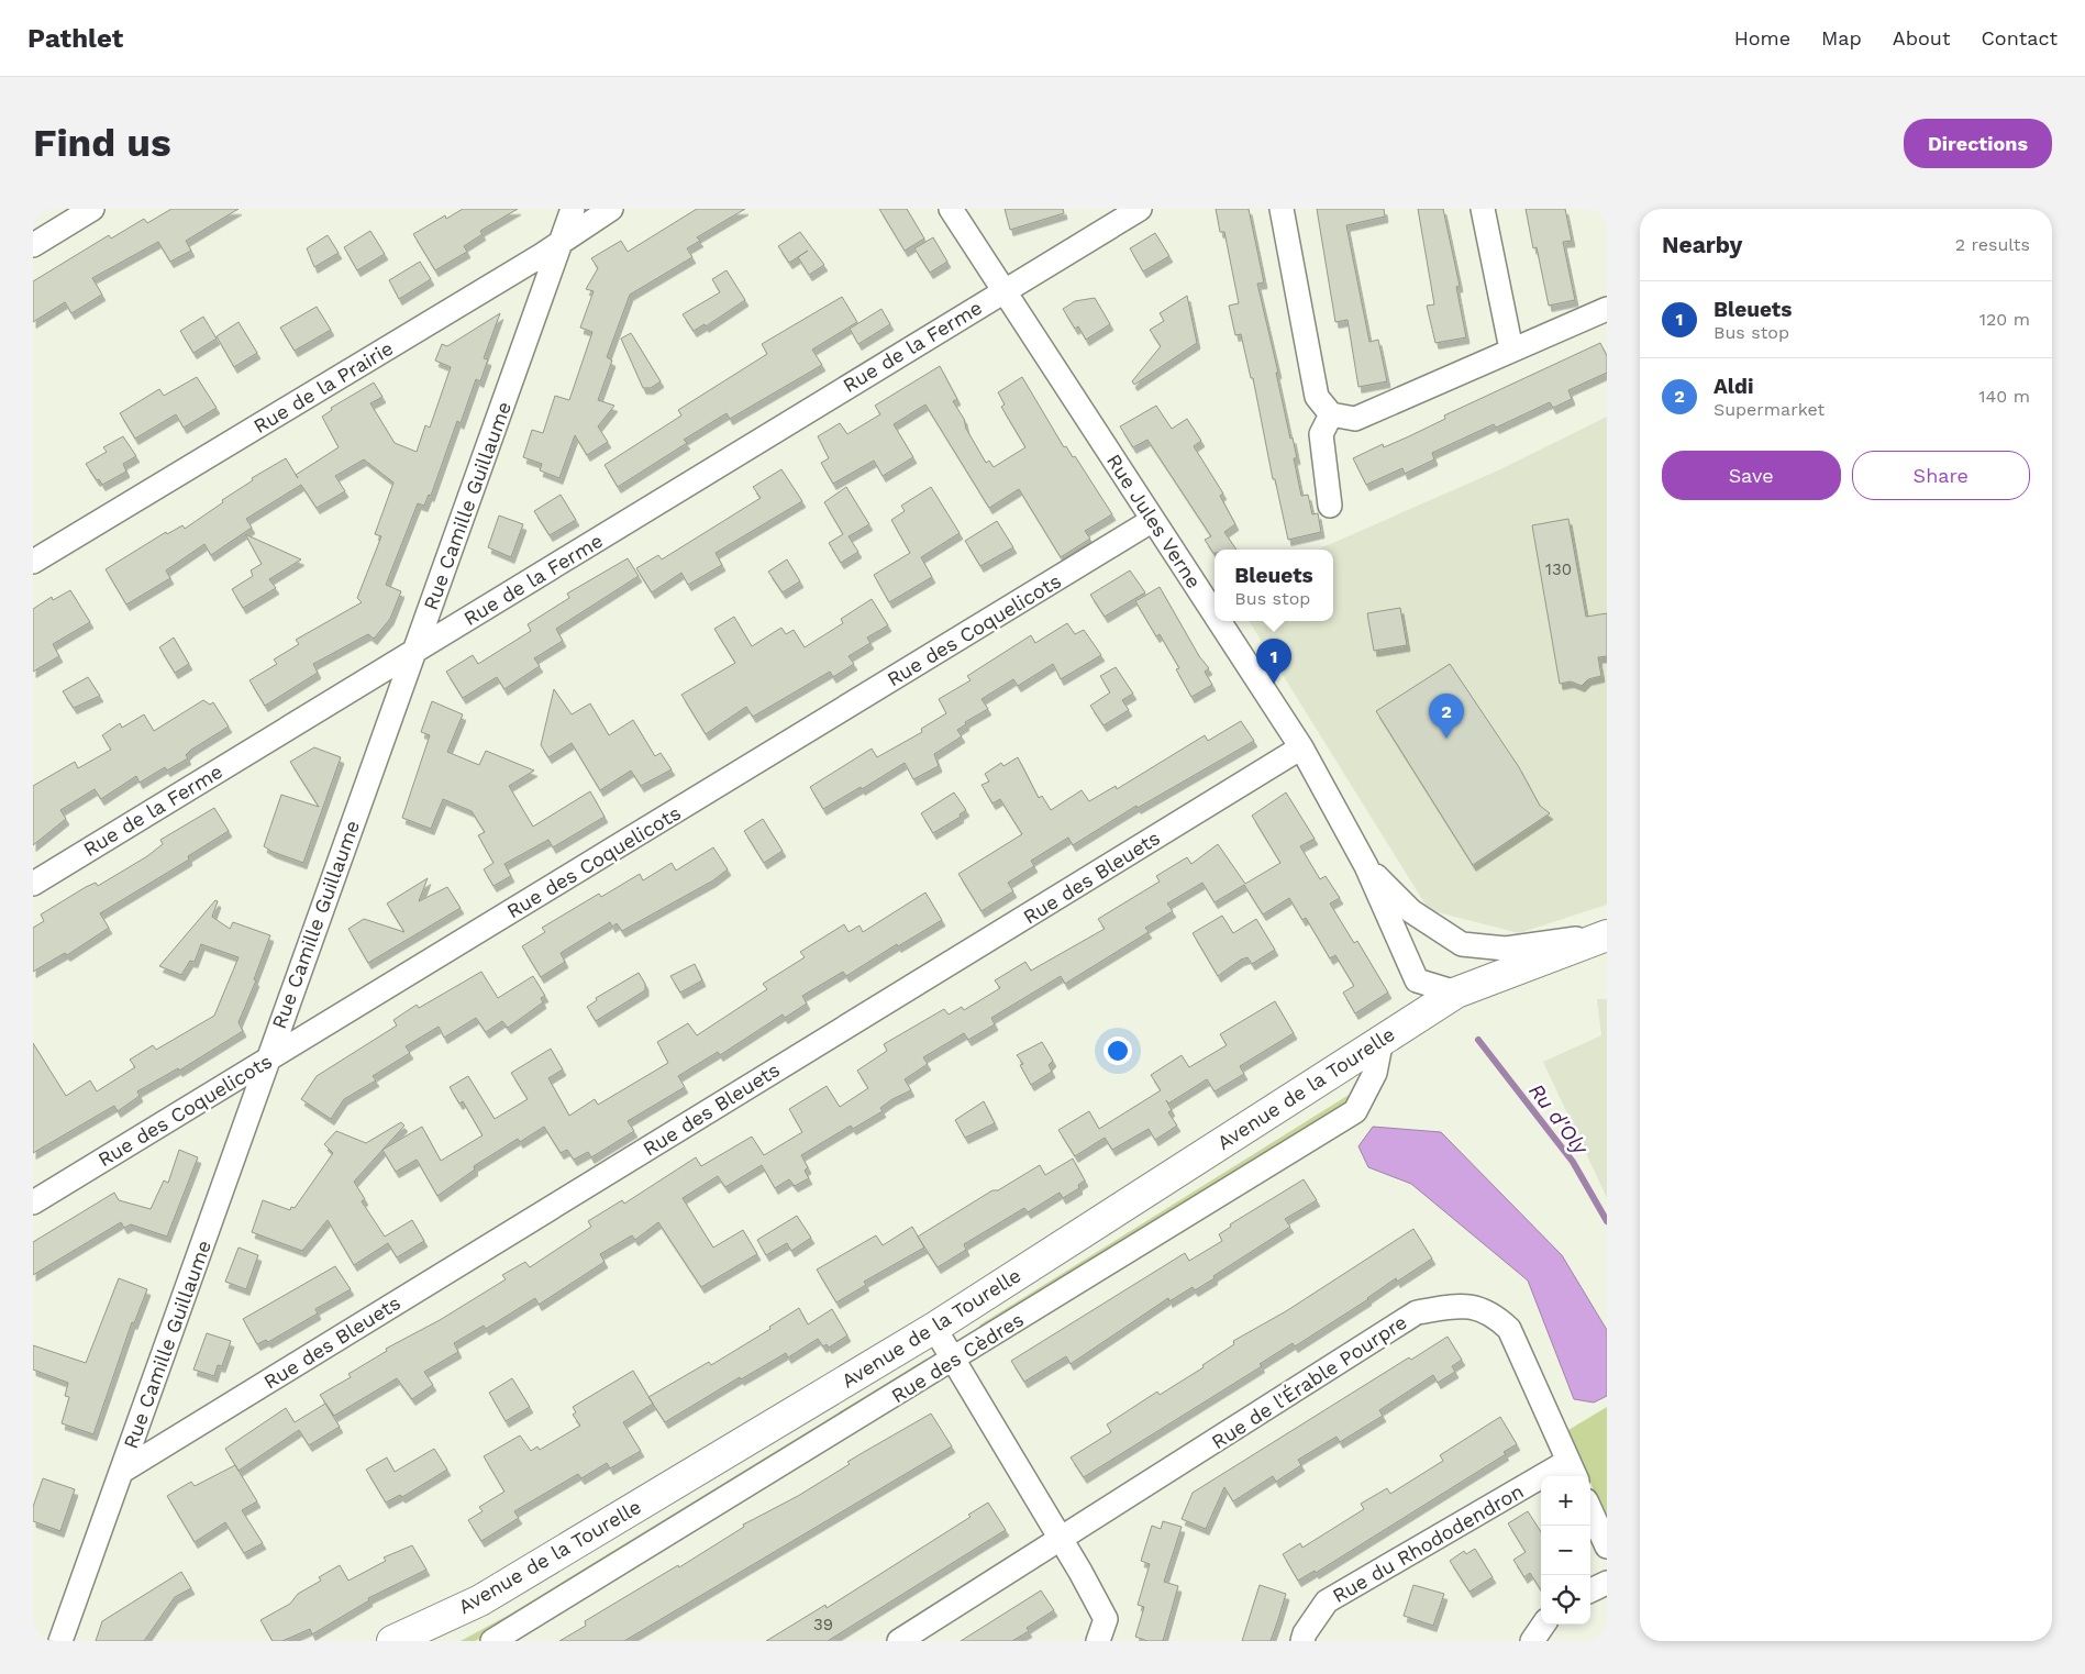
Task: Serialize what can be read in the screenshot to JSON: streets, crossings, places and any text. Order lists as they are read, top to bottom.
{
  "streets": {
    "main road": ["Avenue de la Tourelle"],
    "street": [
      "Rue de la Ferme",
      "Rue de la Prairie",
      "Rue Camille Guillaume",
      "Rue Jules Verne",
      "Rue des Coquelicots",
      "Rue des Bleuets",
      "Rue des Cèdres",
      "Rue de l'Érable Pourpre",
      "Rue du Rhododendron"
    ]
  },
  "crossings": [
    ["Rue de la Ferme", "Rue Camille Guillaume"],
    ["Rue de la Ferme", "Rue Jules Verne"],
    ["Rue de la Prairie", "Rue Camille Guillaume"],
    ["Rue Camille Guillaume", "Rue des Coquelicots"],
    ["Rue Camille Guillaume", "Rue des Bleuets"],
    ["Rue Jules Verne", "Rue des Coquelicots"],
    ["Rue Jules Verne", "Rue des Bleuets"],
    ["Rue Jules Verne", "Avenue de la Tourelle"],
    ["Avenue de la Tourelle", "Rue des Cèdres"],
    ["Rue de l'Érable Pourpre", "Rue du Rhododendron"]
  ],
  "water": ["Ru d'Oly"],
  "house_numbers": ["130", "39"],
  "page": {
    "header": "Pathlet",
    "nav": [
      "Home",
      "Map",
      "About",
      "Contact"
    ],
    "buttons": [
      "Directions",
      ["Save", "Share"]
    ],
    "title": "Find us",
    "heading": ["Nearby", "2 results"],
    "list": [
      {
        "mark": "1",
        "name": "Bleuets",
        "note": "Bus stop",
        "value": "120 m"
      },
      {
        "mark": "2",
        "name": "Aldi",
        "note": "Supermarket",
        "value": "140 m"
      }
    ],
    "popup": ["Bleuets", "Bus stop"],
    "pins": ["1", "2"],
    "map_buttons": ["+", "−"]
  }
}
